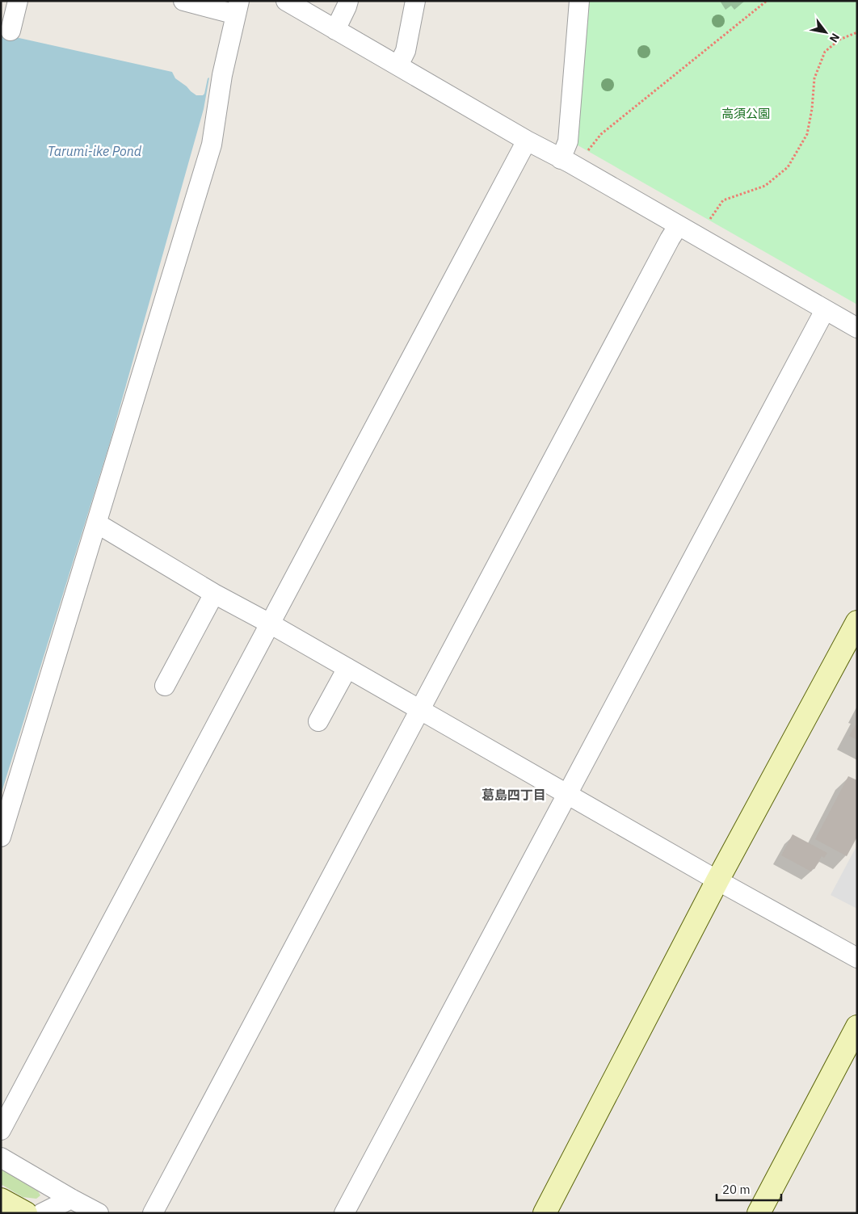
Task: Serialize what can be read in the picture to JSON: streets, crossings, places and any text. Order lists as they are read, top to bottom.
{
  "districts": ["葛島四丁目"],
  "water": ["Tarumi-ike Pond"],
  "parks": ["高須公園"],
  "scale_bar": "20 m",
  "north": "bottom right"
}
